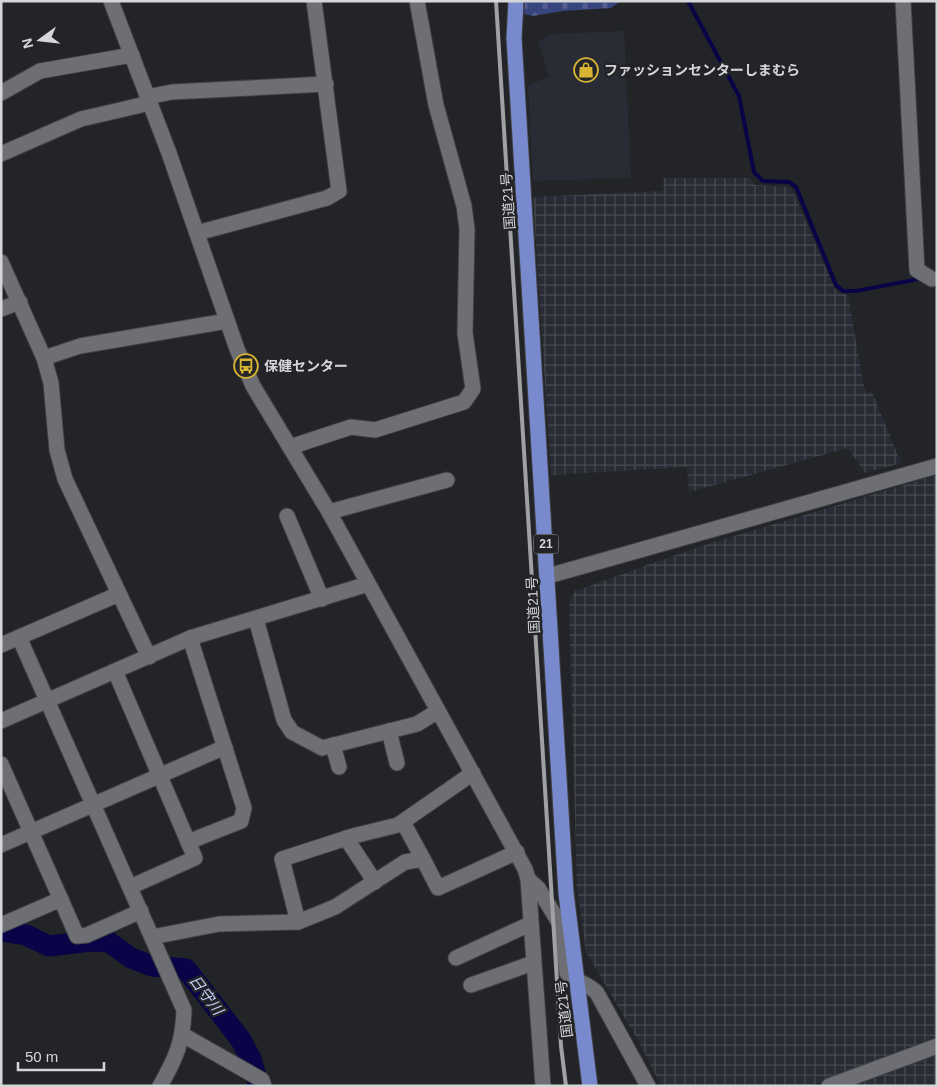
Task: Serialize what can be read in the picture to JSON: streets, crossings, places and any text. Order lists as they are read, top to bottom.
{
  "streets": {
    "highway": ["国道21号", "21"]
  },
  "water": ["日守川"],
  "places": {
    "shop": ["ファッションセンターしまむら"],
    "bus stop": ["保健センター"]
  },
  "scale_bar": "50 m",
  "north": "left"
}
